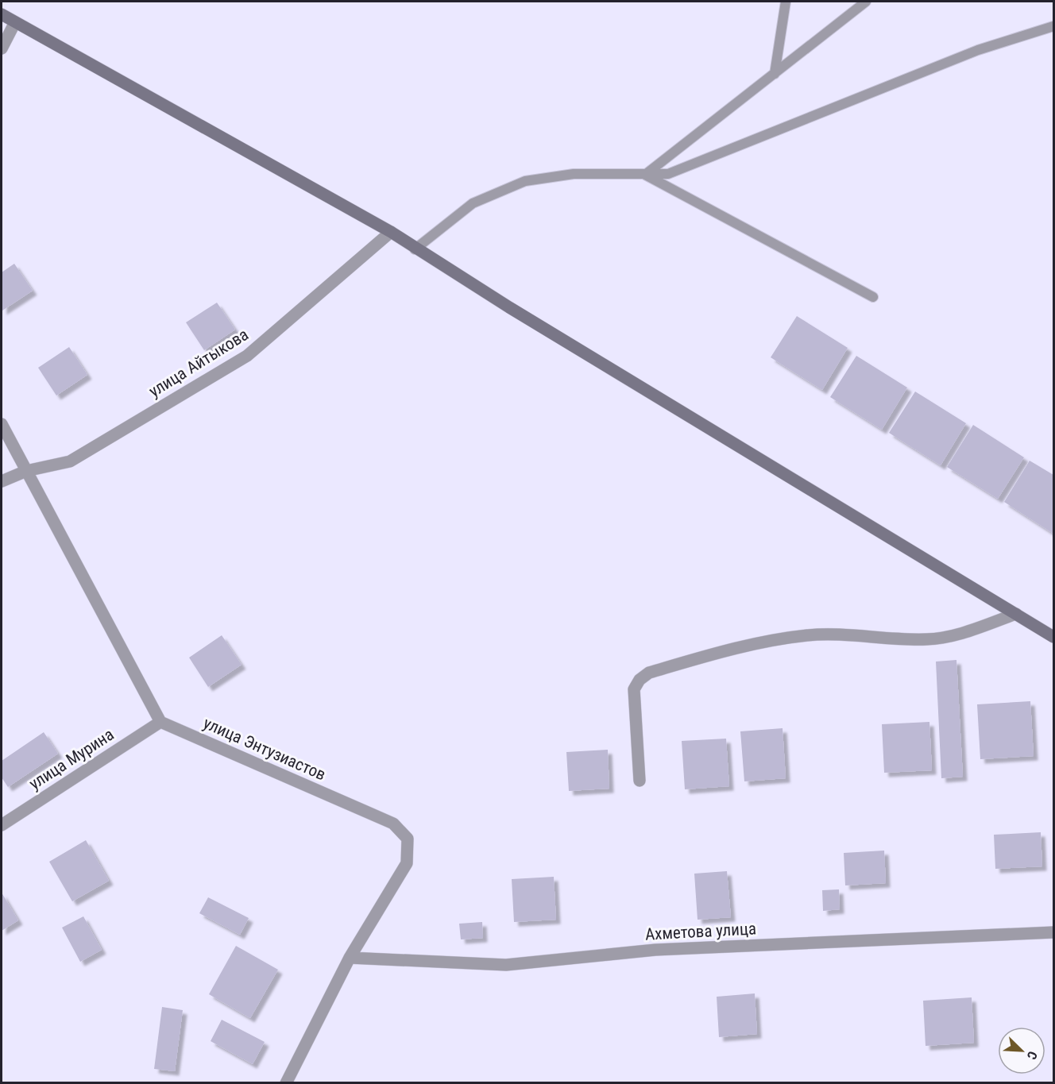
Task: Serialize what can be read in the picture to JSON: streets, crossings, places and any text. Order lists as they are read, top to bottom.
{
  "streets": {
    "street": [
      "улица Айтыкова",
      "улица Энтузиастов",
      "улица Мурина",
      "Ахметова улица"
    ]
  },
  "crossings": [
    ["улица Энтузиастов", "улица Мурина"],
    ["улица Энтузиастов", "Ахметова улица"]
  ],
  "north": "bottom right"
}
